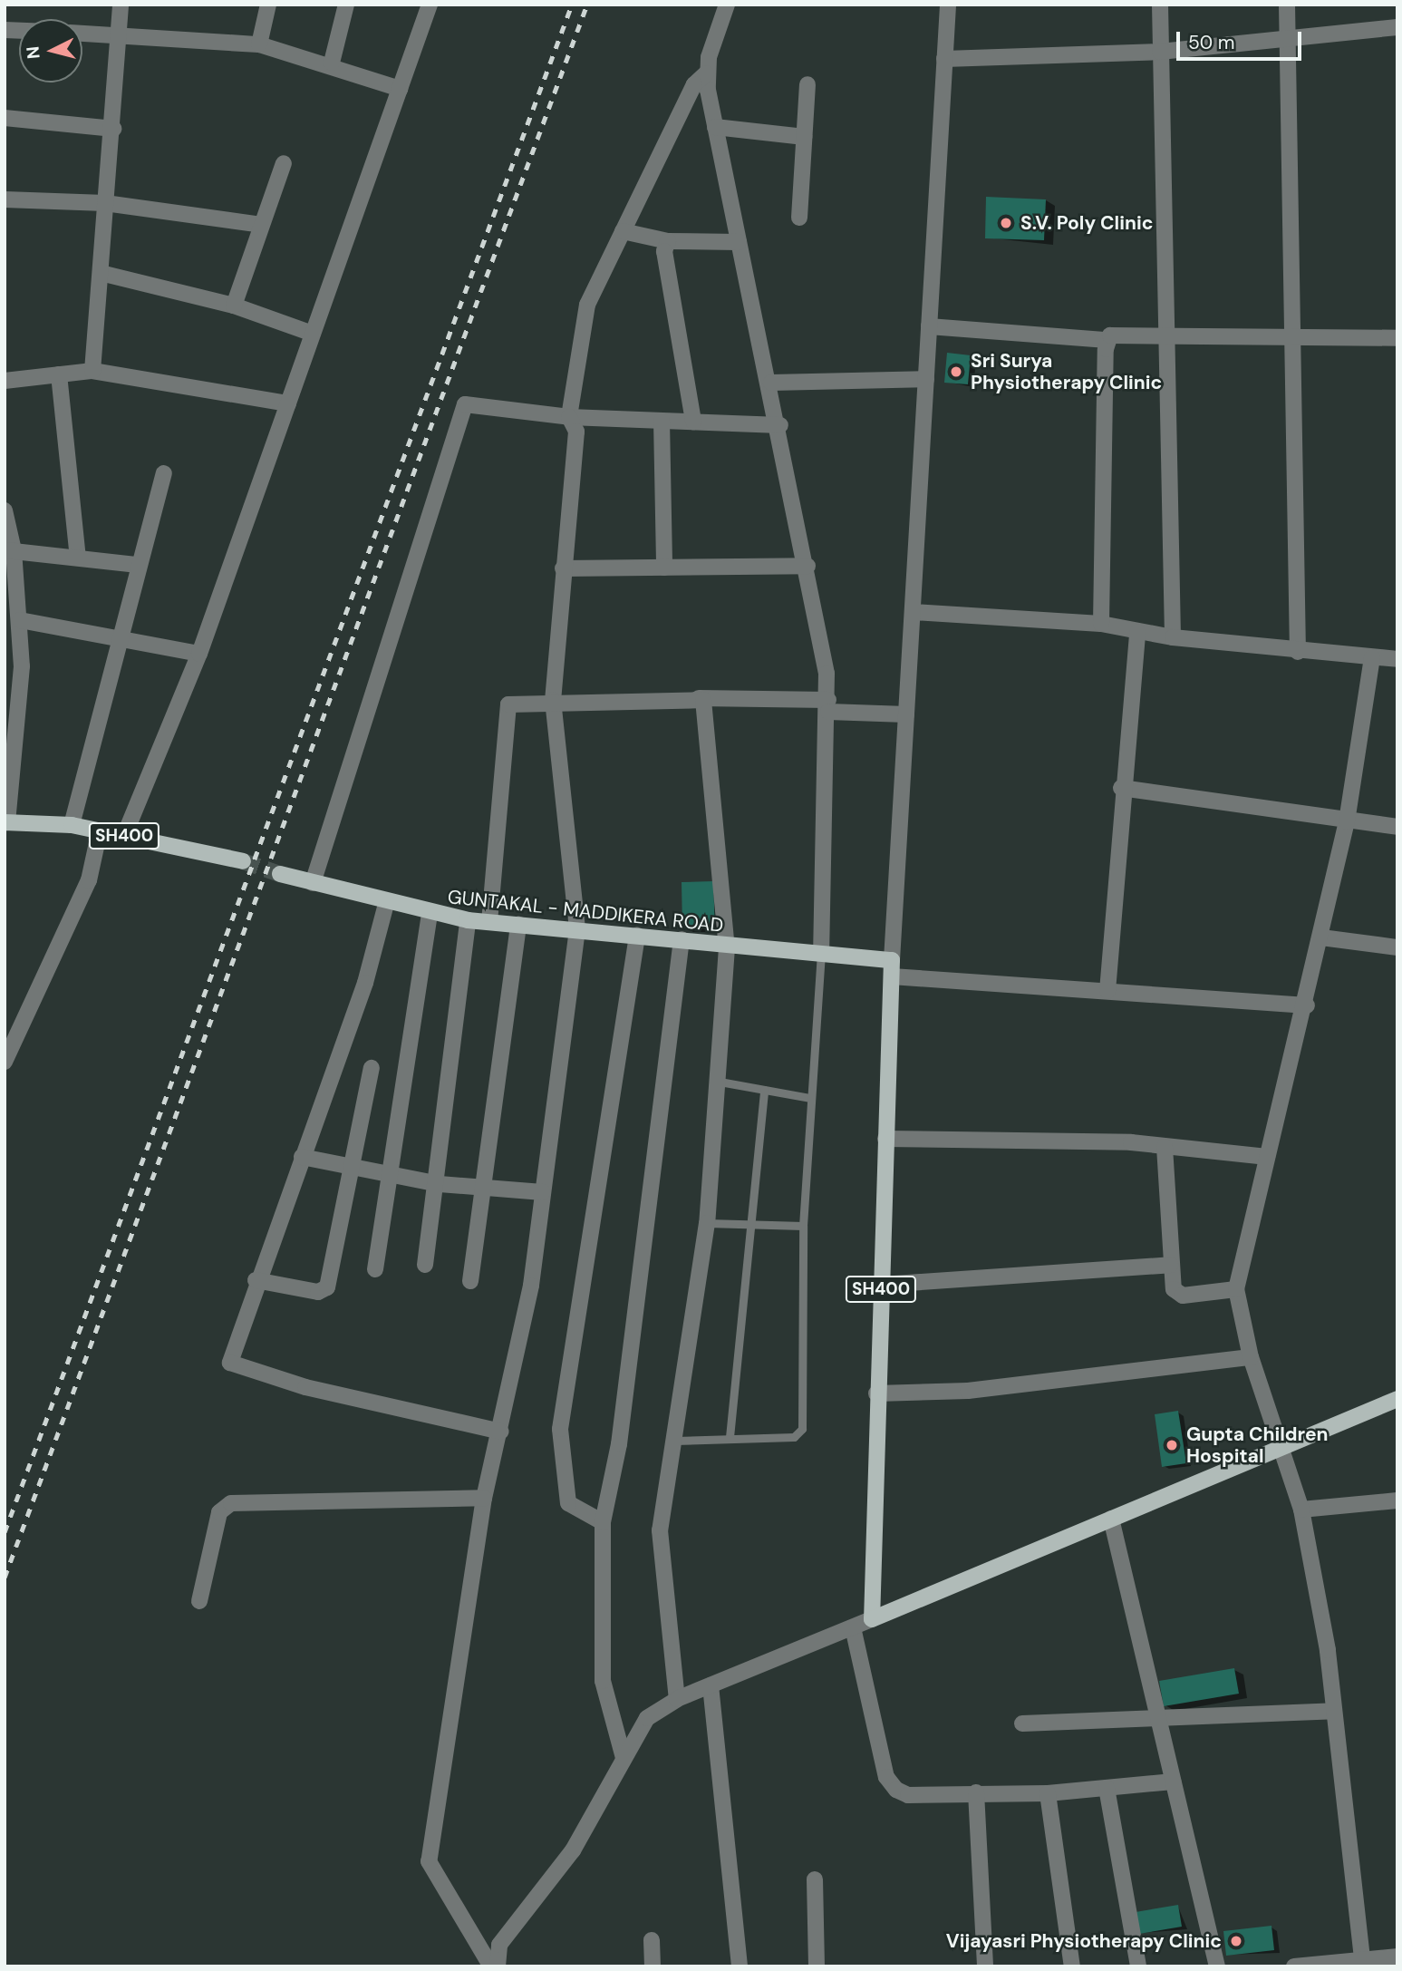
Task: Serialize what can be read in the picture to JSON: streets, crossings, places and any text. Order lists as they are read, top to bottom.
{
  "streets": {
    "main road": ["SH400", "GUNTAKAL - MADDIKERA ROAD"]
  },
  "crossings": [
    ["SH400", "GUNTAKAL - MADDIKERA ROAD"]
  ],
  "places": [
    "S.V. Poly Clinic",
    "Sri Surya Physiotherapy Clinic",
    "Gupta Children Hospital",
    "Vijayasri Physiotherapy Clinic"
  ],
  "scale_bar": "50 m",
  "north": "left"
}
